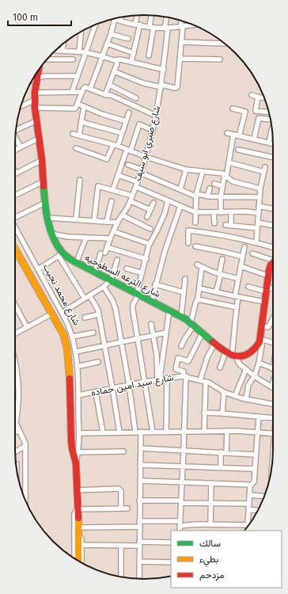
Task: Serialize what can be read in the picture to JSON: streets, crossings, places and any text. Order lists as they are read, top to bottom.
{
  "streets": {
    "street": [
      "شارع صبري ابو سيف",
      "شارع الترعه السطوحيه",
      "شارع محمد نجيب",
      "شارع سيد امين حماده"
    ]
  },
  "crossings": [
    ["شارع محمد نجيب", "شارع سيد امين حماده"]
  ],
  "legend": ["سالك", "بطيء", "مزدحم"],
  "scale_bar": "100 m"
}
